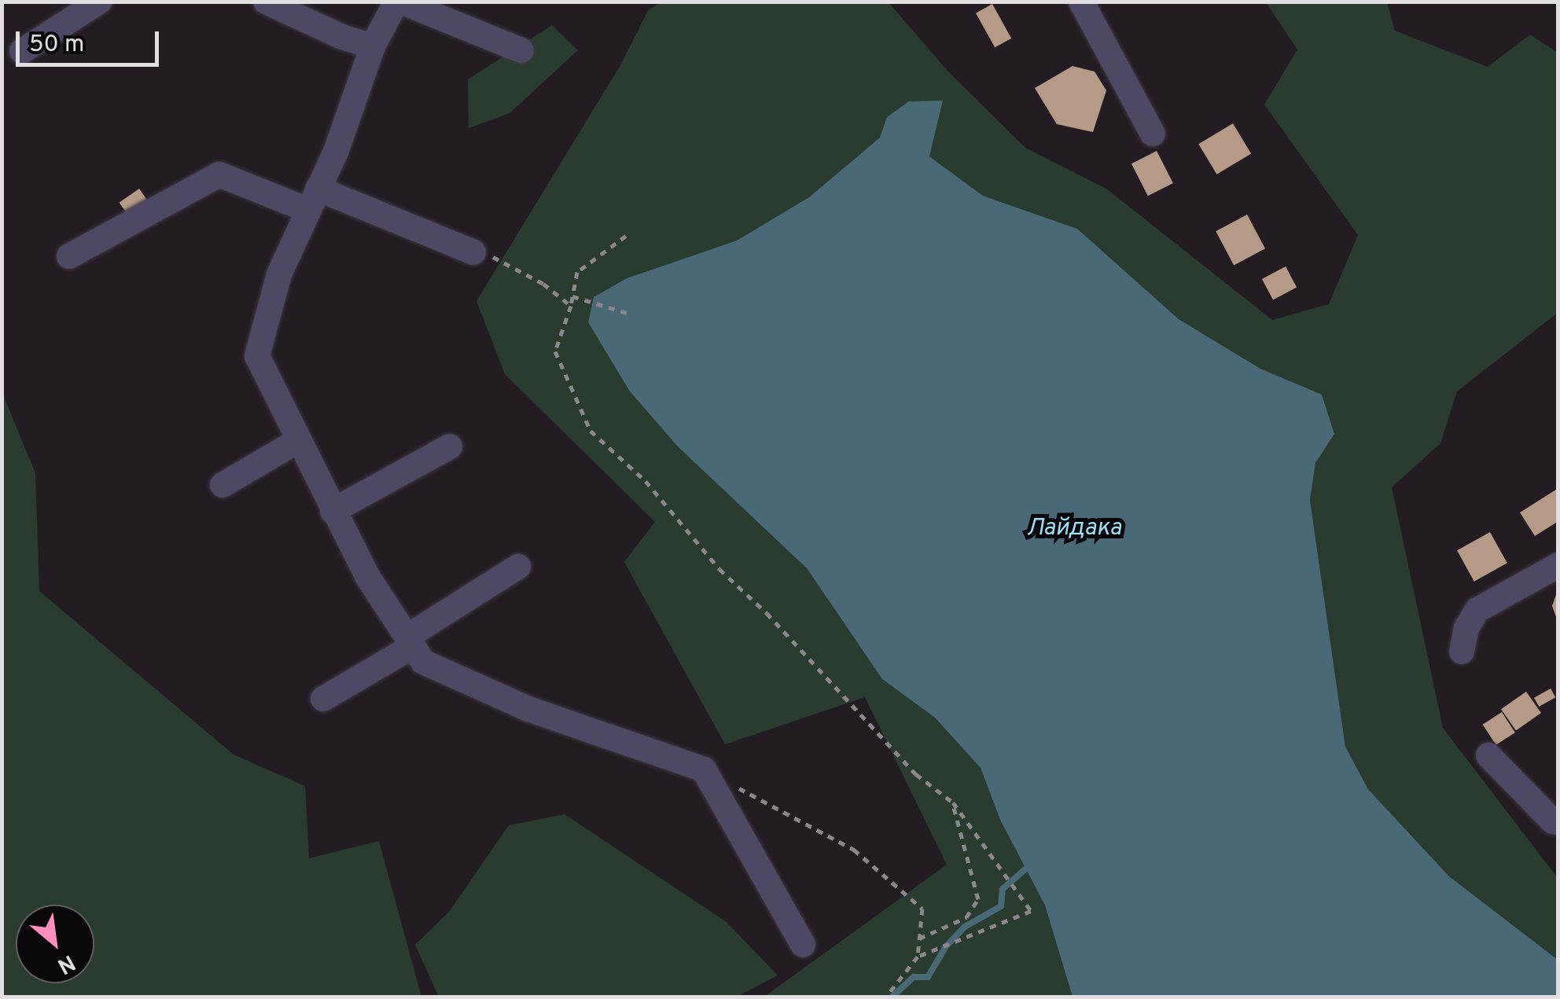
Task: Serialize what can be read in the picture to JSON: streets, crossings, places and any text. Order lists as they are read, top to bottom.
{
  "water": ["Лайдака"],
  "scale_bar": "50 m",
  "north": "bottom right"
}
